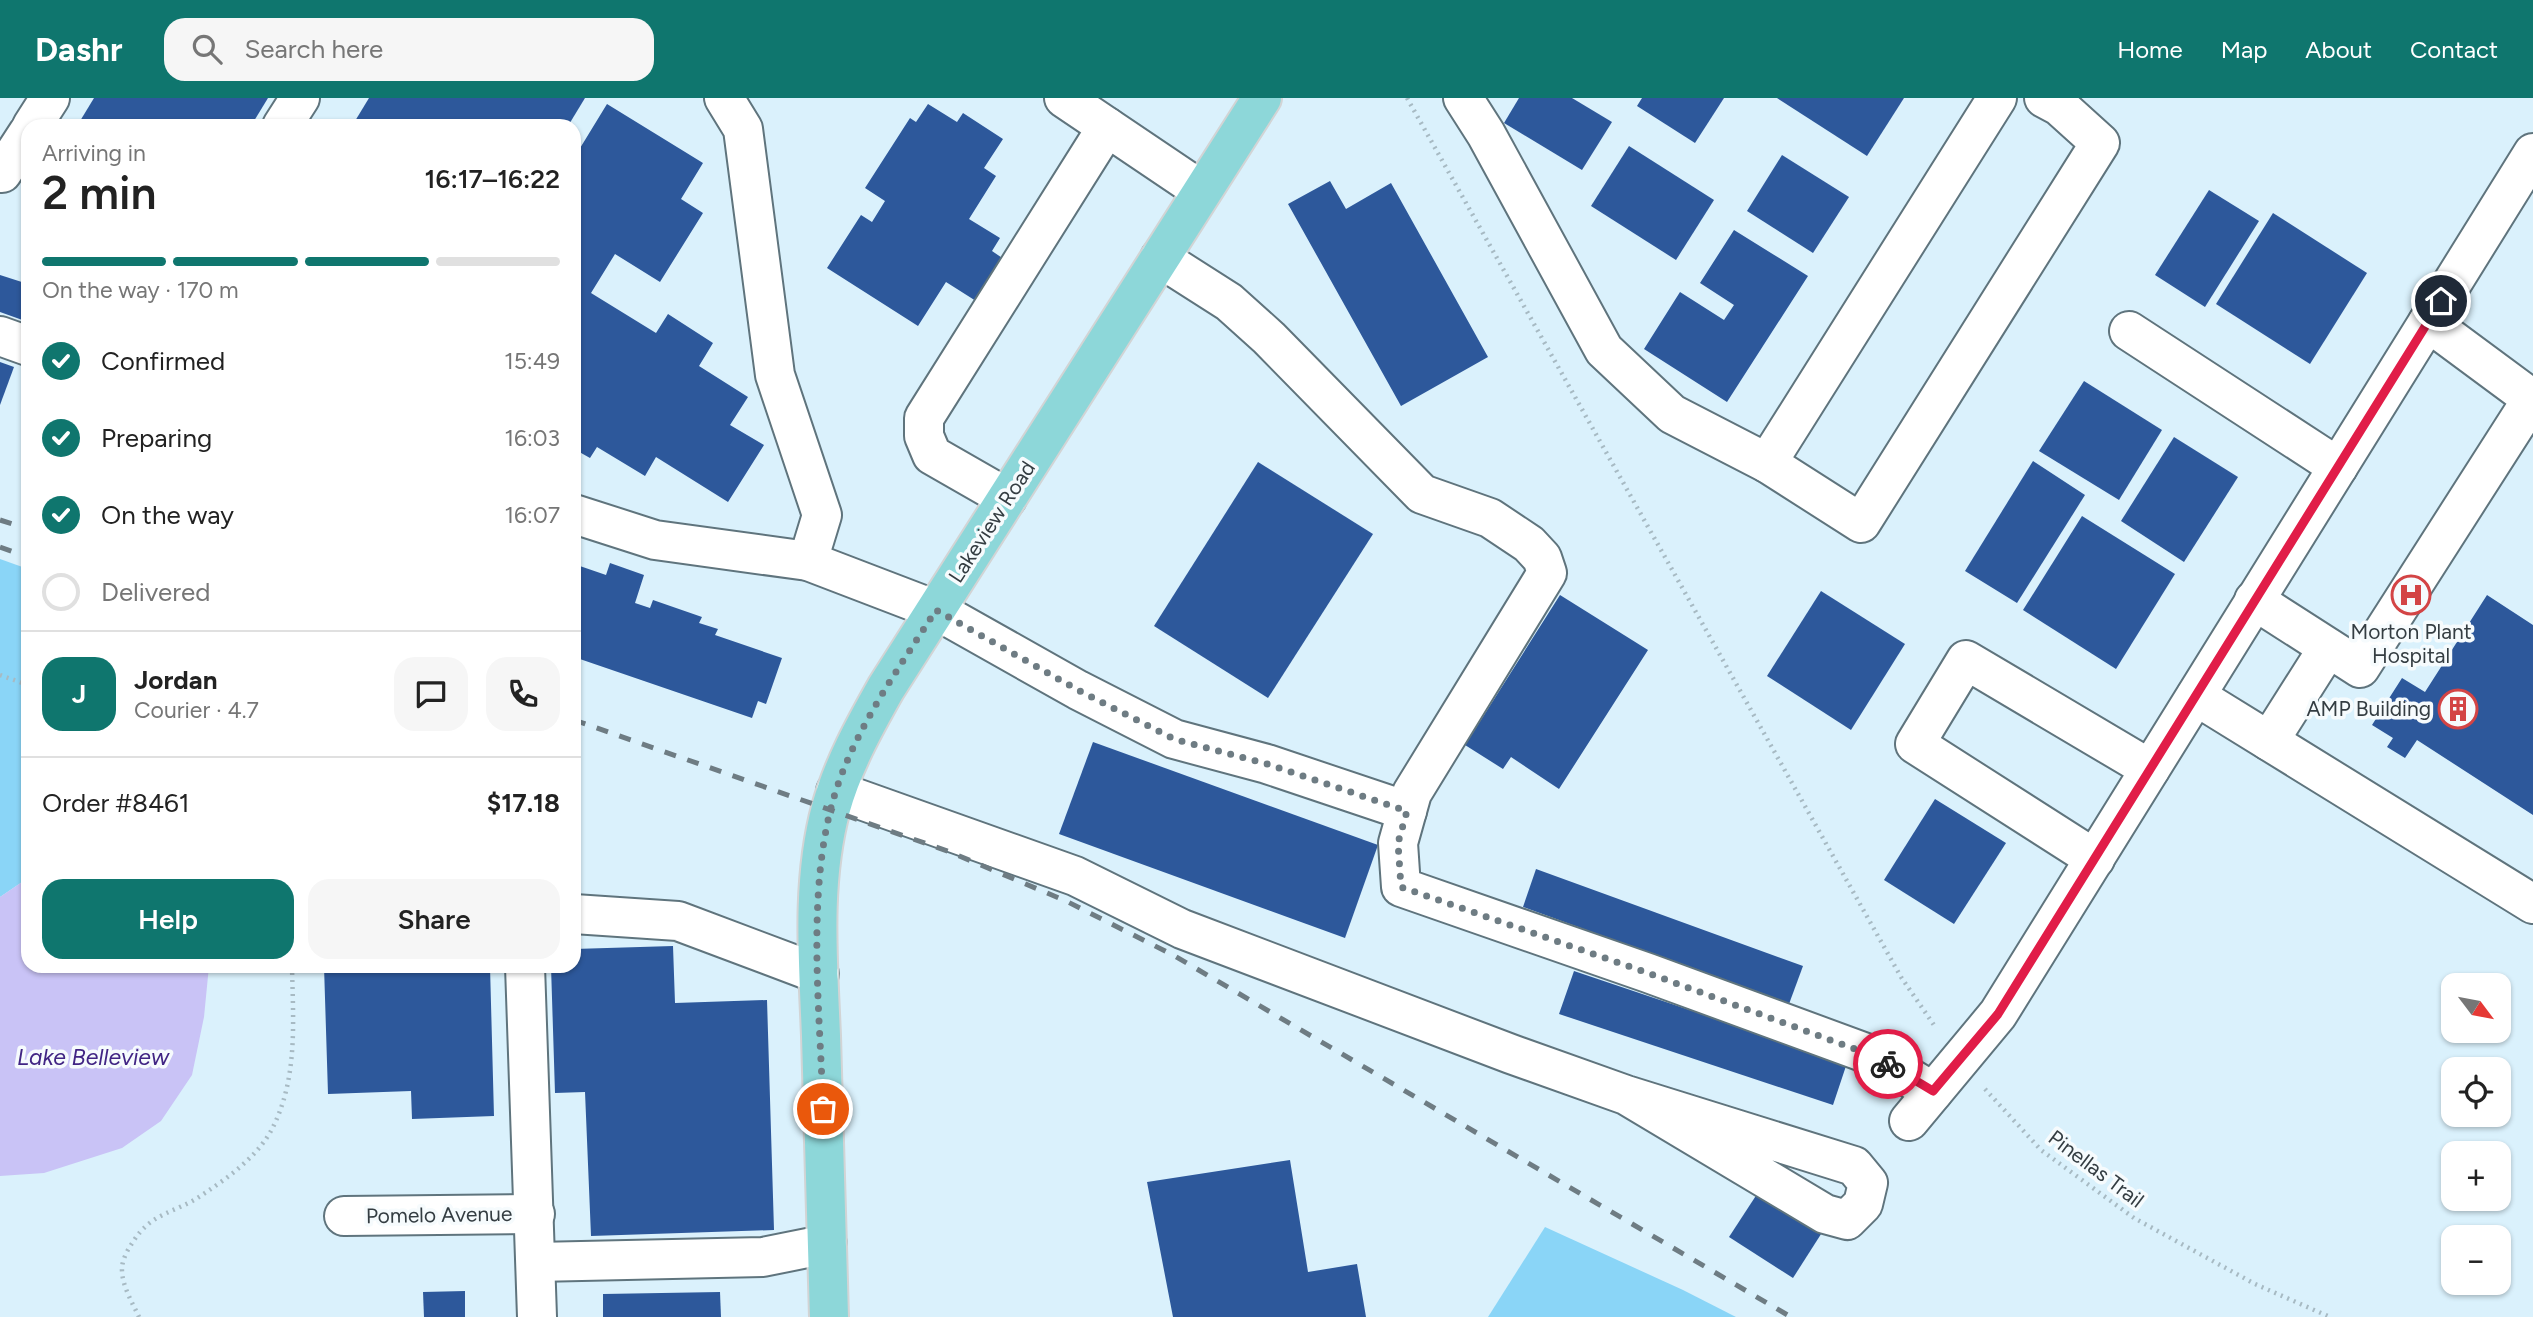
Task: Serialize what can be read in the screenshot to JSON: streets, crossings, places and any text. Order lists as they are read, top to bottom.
{
  "streets": {
    "main road": ["Lakeview Road"],
    "street": ["Pomelo Avenue"],
    "path": ["Pinellas Trail"]
  },
  "water": ["Lake Belleview"],
  "places": {
    "hospital": ["Morton Plant Hospital"],
    "building": ["AMP Building"]
  },
  "north": "bottom right",
  "page": {
    "header": "Dashr",
    "search": "Search here",
    "nav": [
      "Home",
      "Map",
      "About",
      "Contact"
    ],
    "heading": ["2 min", "Arriving in", "16:17–16:22"],
    "panel": [
      "Jordan",
      "Courier · 4.7",
      "Order #8461",
      "$17.18"
    ],
    "bar": "On the way · 170 m",
    "list": [
      ["Confirmed", "15:49"],
      ["Preparing", "16:03"],
      ["On the way", "16:07"],
      "Delivered"
    ],
    "round": "J",
    "buttons": ["Help", "Share"],
    "map_buttons": ["+", "−"]
  }
}
